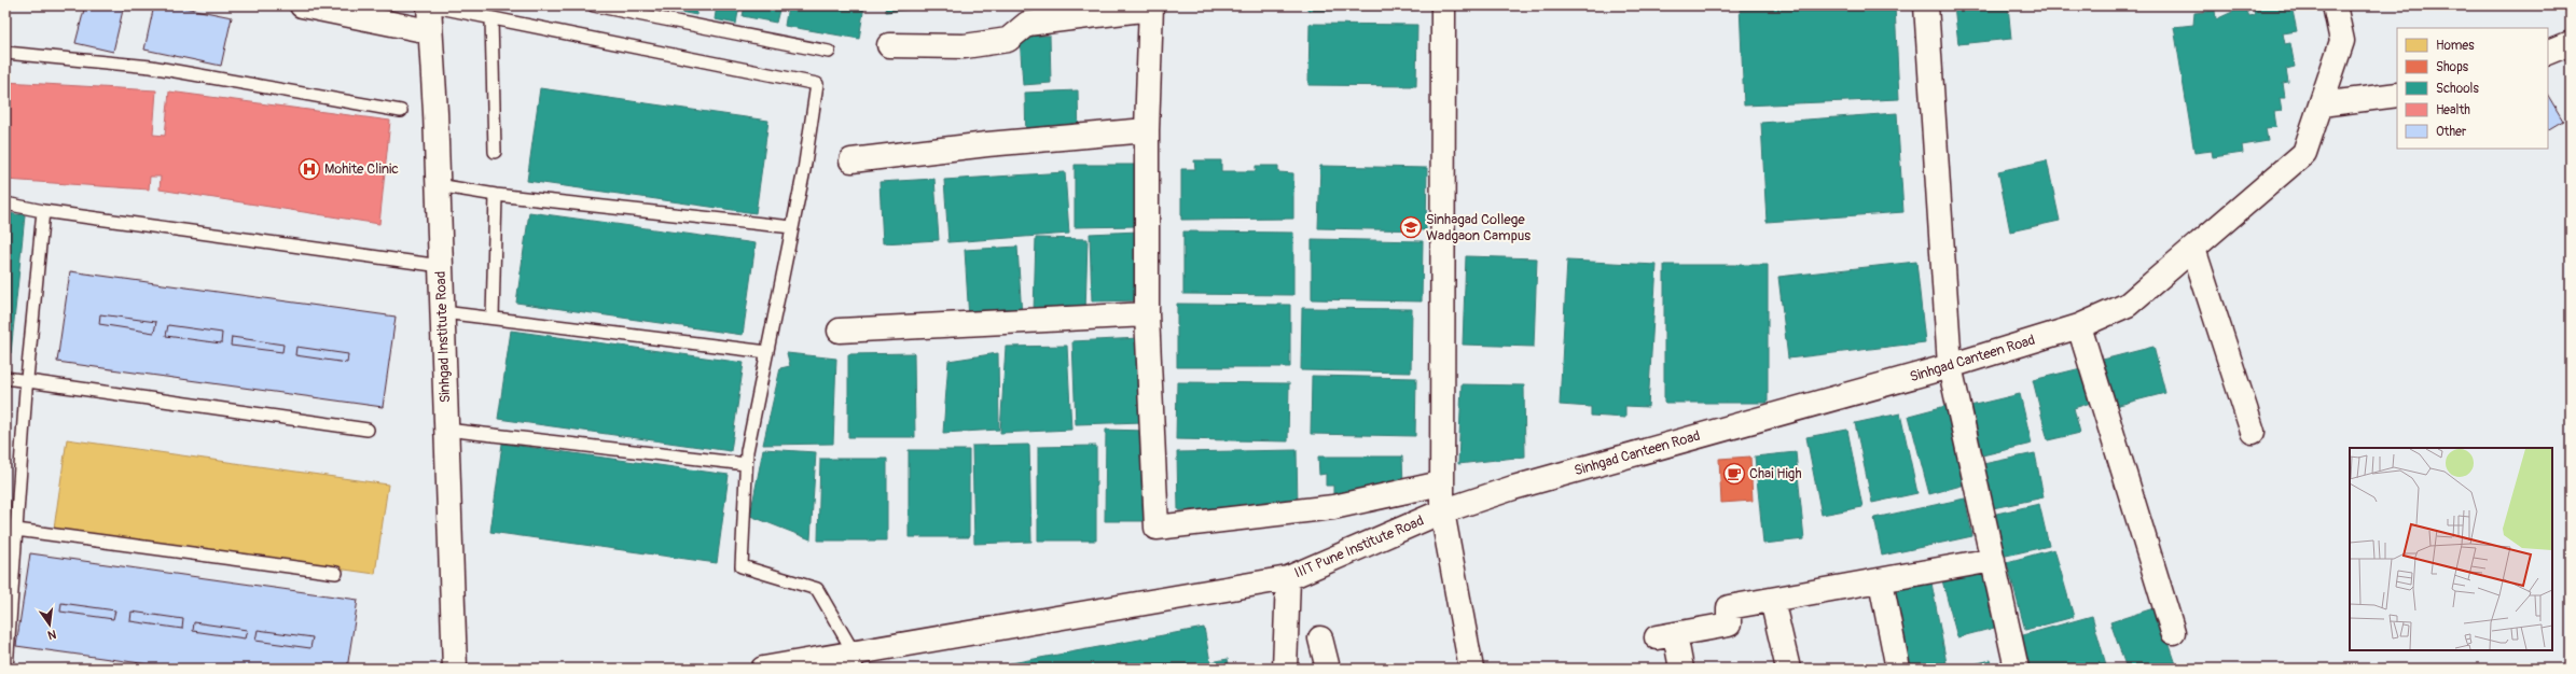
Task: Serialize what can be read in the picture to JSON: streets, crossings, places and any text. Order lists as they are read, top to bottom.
{
  "streets": {
    "street": ["Sinhgad Institute Road", "Sinhgad Canteen Road", "IIIT Pune Institute Road"]
  },
  "crossings": [
    ["Sinhgad Canteen Road", "IIIT Pune Institute Road"]
  ],
  "places": {
    "hospital": ["Mohite Clinic"],
    "school or university": ["Sinhagad College Wadgaon Campus"],
    "cafe": ["Chai High"]
  },
  "legend": [
    "Homes",
    "Shops",
    "Schools",
    "Health",
    "Other"
  ],
  "north": "bottom"
}
